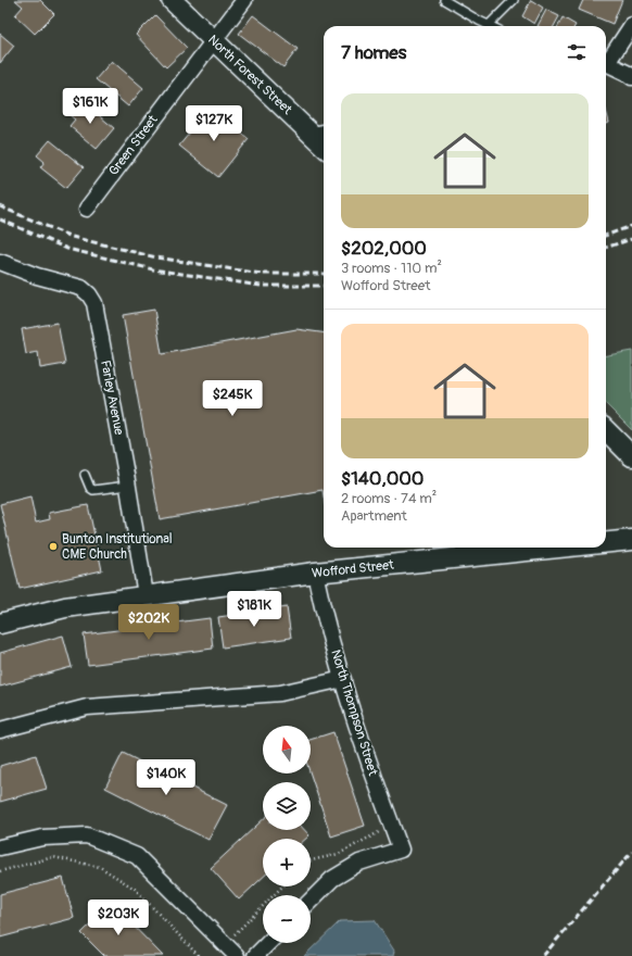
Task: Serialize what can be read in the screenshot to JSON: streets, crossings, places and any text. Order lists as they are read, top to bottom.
{
  "streets": {
    "street": [
      "North Forest Street",
      "Green Street",
      "Farley Avenue",
      "Wofford Street",
      "North Thompson Street"
    ]
  },
  "crossings": [
    ["North Forest Street", "Green Street"],
    ["Farley Avenue", "Wofford Street"],
    ["Wofford Street", "North Thompson Street"]
  ],
  "places": ["Bunton Institutional CME Church"],
  "north": "top",
  "page": {
    "heading": "7 homes",
    "list": [
      {
        "name": "$202,000",
        "note": "3 rooms · 110 m² · Wofford Street"
      },
      {
        "name": "$140,000",
        "note": "2 rooms · 74 m² · Apartment"
      }
    ],
    "price": [
      "$161K",
      "$127K",
      "$245K",
      "$181K",
      "$202K",
      "$140K",
      "$203K"
    ],
    "map_buttons": ["+", "−"]
  }
}
